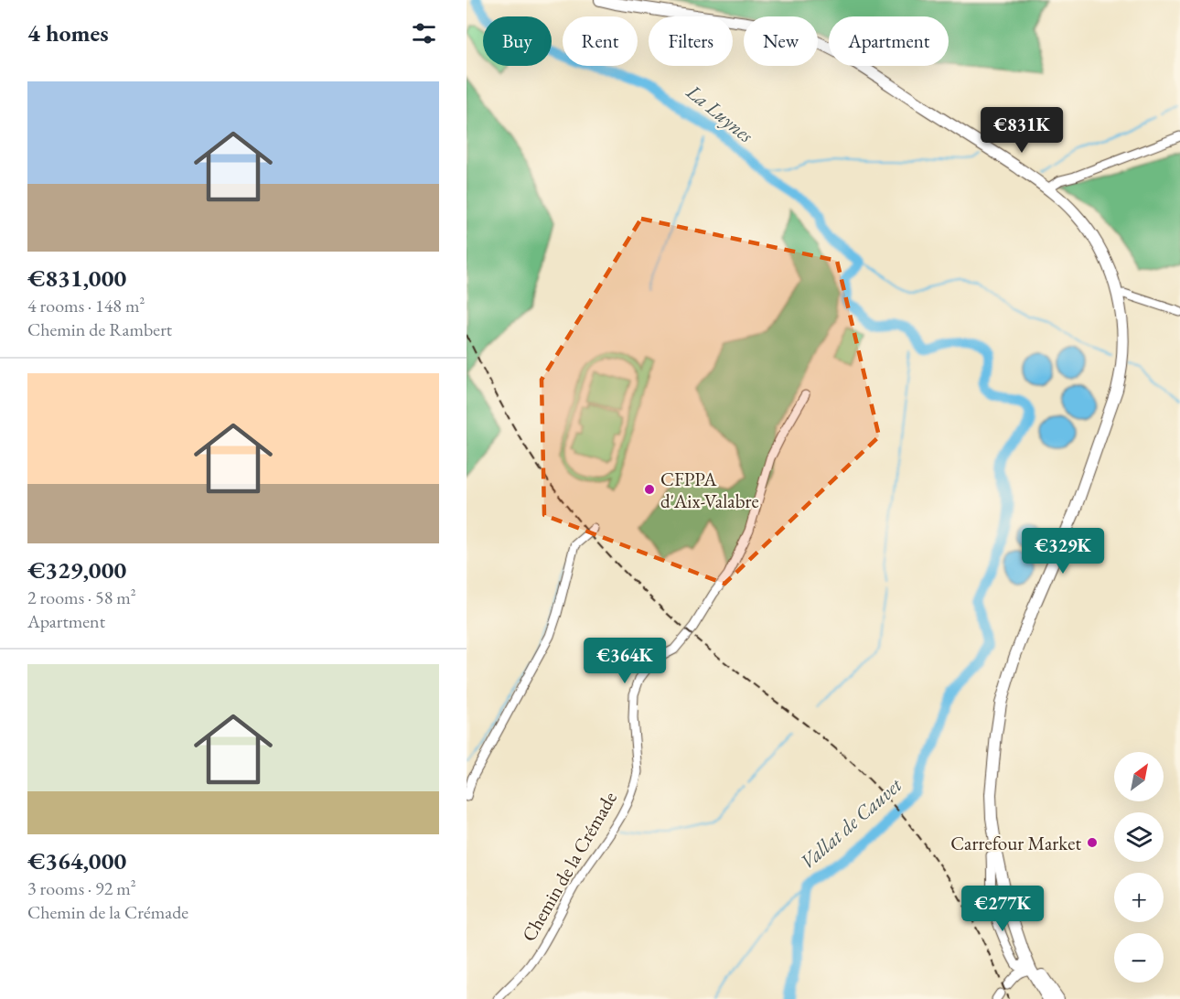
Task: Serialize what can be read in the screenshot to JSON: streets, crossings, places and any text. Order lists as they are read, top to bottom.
{
  "streets": {
    "street": ["Chemin de la Crémade"]
  },
  "water": ["La Luynes", "Vallat de Cauvet"],
  "places": ["CFPPA d'Aix-Valabre", "Carrefour Market"],
  "north": "top right",
  "page": {
    "heading": "4 homes",
    "chip": [
      "Buy",
      "Rent",
      "Filters",
      "New",
      "Apartment"
    ],
    "list": [
      {
        "name": "€831,000",
        "note": "4 rooms · 148 m² · Chemin de Rambert"
      },
      {
        "name": "€329,000",
        "note": "2 rooms · 58 m² · Apartment"
      },
      {
        "name": "€364,000",
        "note": "3 rooms · 92 m² · Chemin de la Crémade"
      }
    ],
    "price": [
      "€831K",
      "€329K",
      "€364K",
      "€277K"
    ],
    "map_buttons": ["+", "−"]
  }
}
